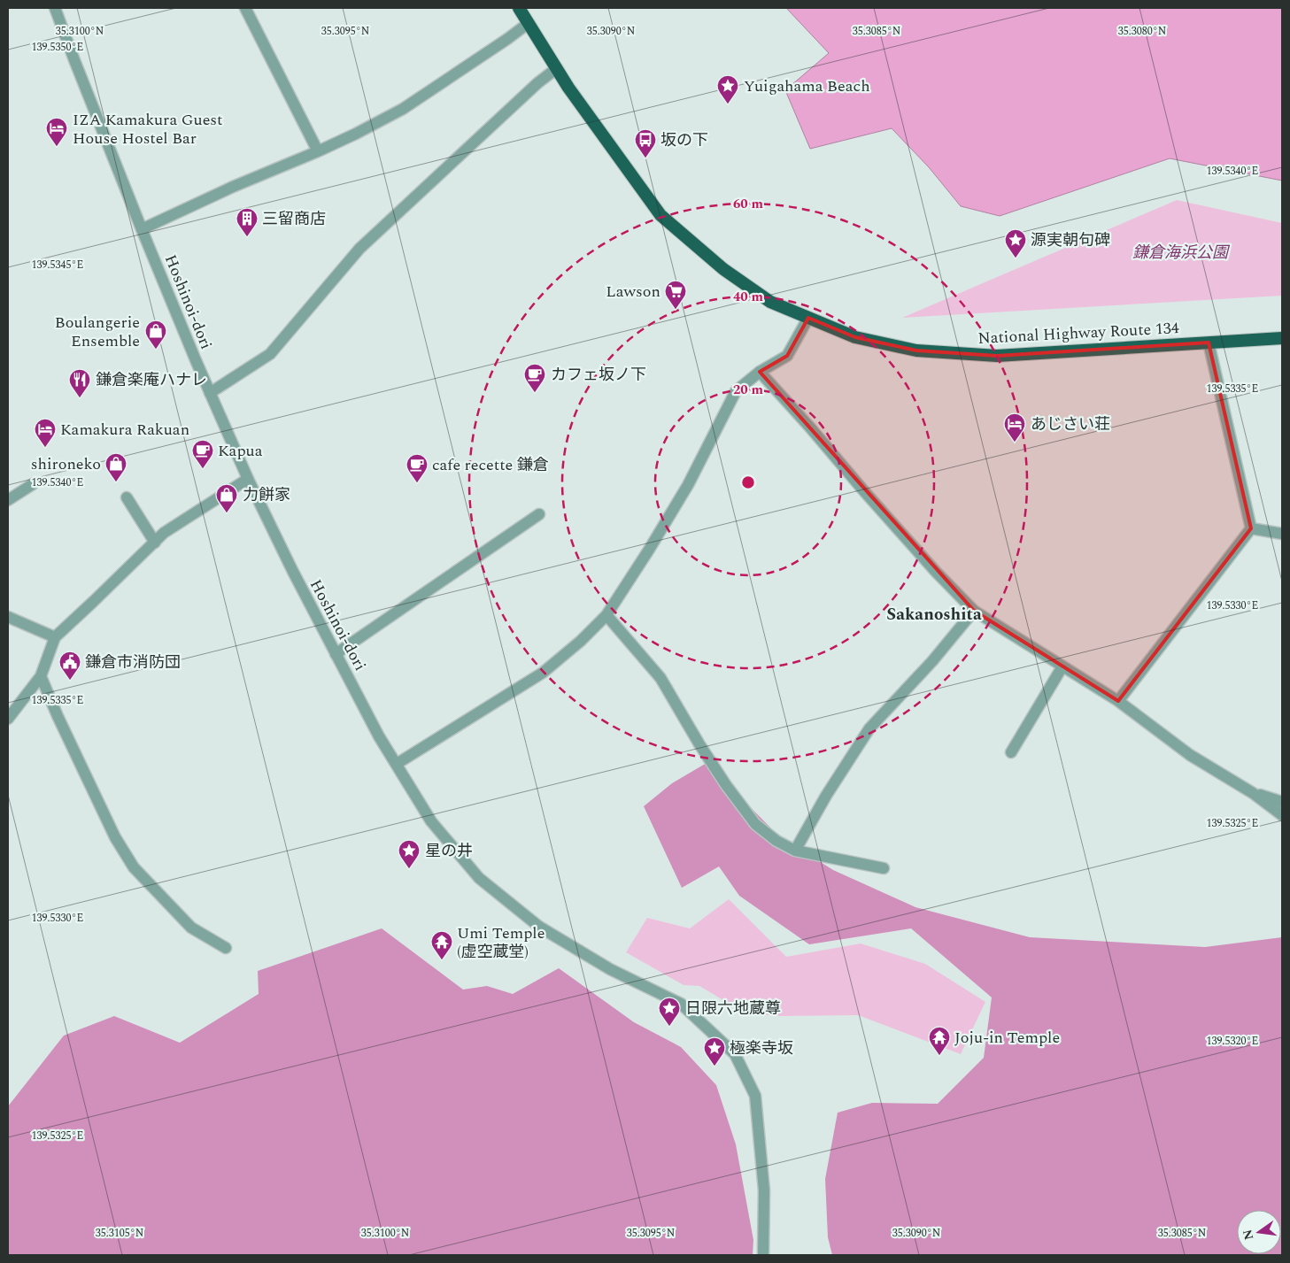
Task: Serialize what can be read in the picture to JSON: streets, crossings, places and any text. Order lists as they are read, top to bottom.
{
  "streets": {
    "highway": ["National Highway Route 134"],
    "street": ["Hoshinoi-dori"]
  },
  "districts": ["Sakanoshita"],
  "parks": ["鎌倉海浜公園"],
  "places": {
    "place": [
      "Yuigahama Beach",
      "源実朝句碑",
      "星の井",
      "日限六地蔵尊",
      "極楽寺坂"
    ],
    "hotel": ["IZA Kamakura Guest House Hostel Bar", "あじさい荘", "Kamakura Rakuan"],
    "bus stop": ["坂の下"],
    "building": ["三留商店"],
    "supermarket": ["Lawson"],
    "shop": ["Boulangerie Ensemble", "shironeko", "力餅家"],
    "cafe": ["カフェ坂ノ下", "Kapua", "cafe recette 鎌倉"],
    "restaurant": ["鎌倉楽庵ハナレ"],
    "public building": ["鎌倉市消防団"],
    "temple": ["Umi Temple (虚空蔵堂)", "Joju-in Temple"]
  },
  "north": "left",
  "coordinates": [
    "35.3100°N",
    "35.3095°N",
    "35.3090°N",
    "35.3085°N",
    "35.3080°N",
    "139.5350°E",
    "139.5340°E",
    "139.5345°E",
    "139.5335°E",
    "139.5330°E",
    "139.5325°E",
    "139.5320°E",
    "35.3105°N"
  ],
  "rings": ["60 m", "40 m", "20 m"]
}
